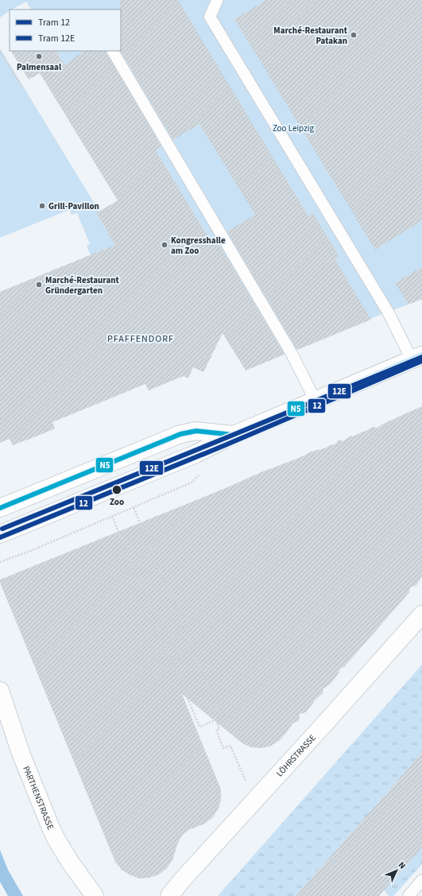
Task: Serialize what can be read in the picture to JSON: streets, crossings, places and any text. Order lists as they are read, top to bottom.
{
  "streets": {
    "main road": ["LÖHRSTRASSE", "PARTHENSTRASSE"]
  },
  "districts": ["PFAFFENDORF"],
  "parks": ["Zoo Leipzig"],
  "places": [
    "Marché-Restaurant Patakan",
    "Palmensaal",
    "Grill-Pavillon",
    "Kongresshalle am Zoo",
    "Marché-Restaurant Gründergarten",
    "Zoo"
  ],
  "lines": ["transit line N5", "tram line 12E", "tram line 12"],
  "legend": ["Tram 12", "Tram 12E"],
  "north": "top right"
}
